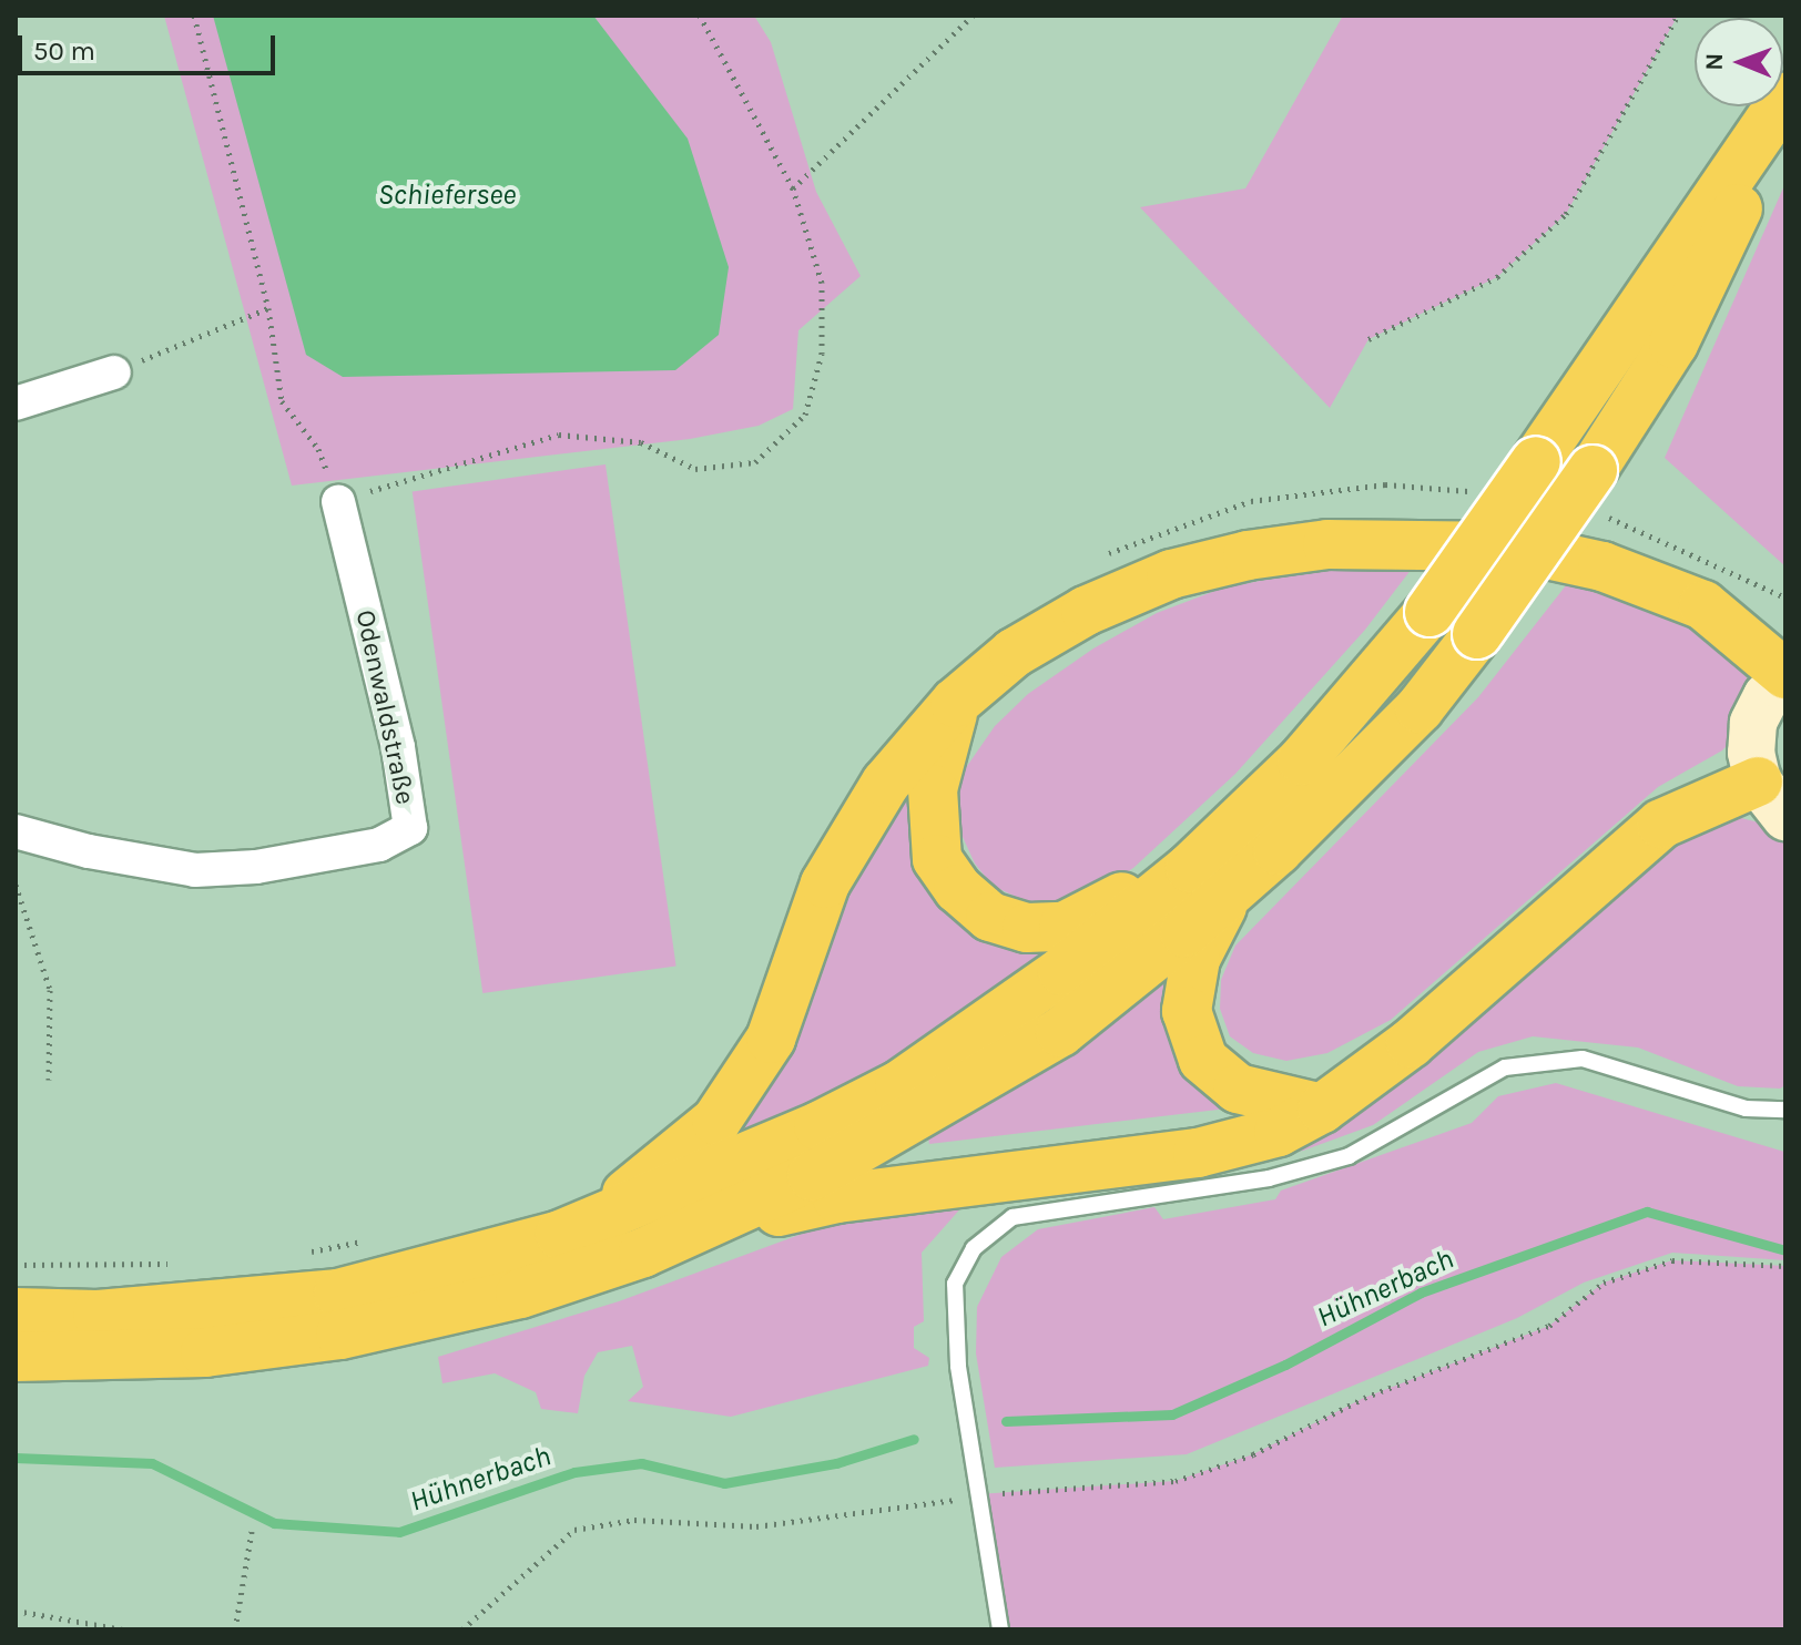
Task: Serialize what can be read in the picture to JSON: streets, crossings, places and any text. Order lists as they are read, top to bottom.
{
  "streets": {
    "street": ["Odenwaldstraße"]
  },
  "water": ["Schiefersee", "Hühnerbach"],
  "scale_bar": "50 m",
  "north": "left"
}
